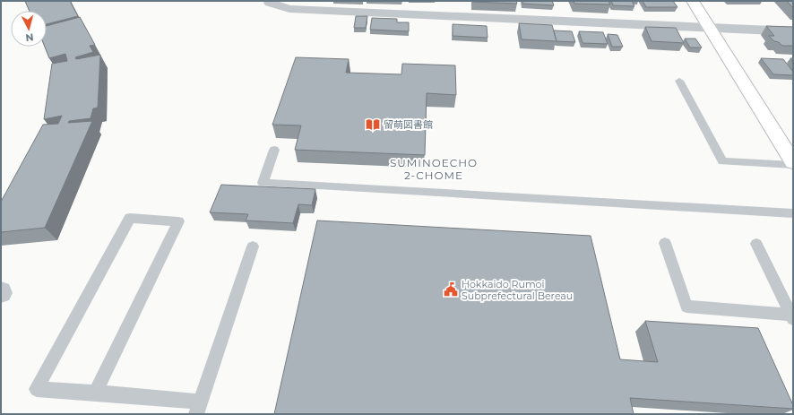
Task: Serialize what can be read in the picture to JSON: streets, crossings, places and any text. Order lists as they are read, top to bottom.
{
  "districts": ["SUMINOECHO 2-CHOME"],
  "places": {
    "library": ["留萌図書館"],
    "public building": ["Hokkaido Rumoi Subprefectural Bereau"]
  },
  "north": "bottom"
}
